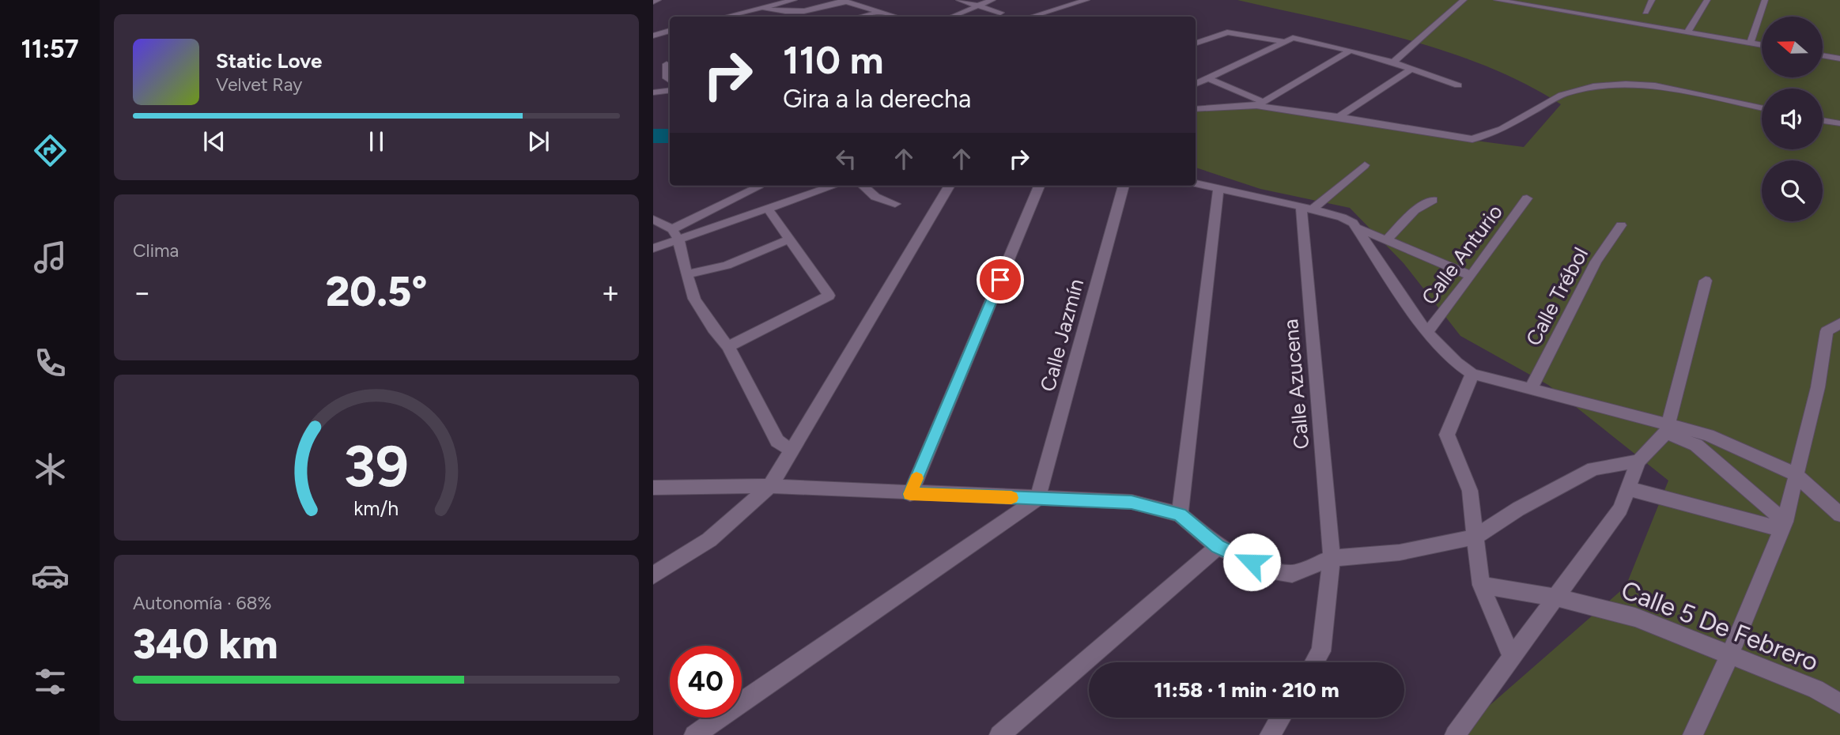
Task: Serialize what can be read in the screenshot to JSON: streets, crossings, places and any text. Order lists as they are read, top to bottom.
{
  "streets": {
    "street": [
      "Calle Anturio",
      "Calle Trébol",
      "Calle Jazmín",
      "Calle Azucena",
      "Calle 5 De Febrero"
    ]
  },
  "north": "left",
  "page": {
    "tabs": "11:57",
    "turn": ["110 m", "Gira a la derecha"],
    "song": ["Static Love", "Velvet Ray"],
    "tile": [
      "Clima",
      ["Autonomía · 68%", "340 km"]
    ],
    "heat": ["−", "20.5°", "+"],
    "limit": "40",
    "trip": "11:58 · 1 min · 210 m",
    "gauge": ["39", "km/h"]
  }
}
